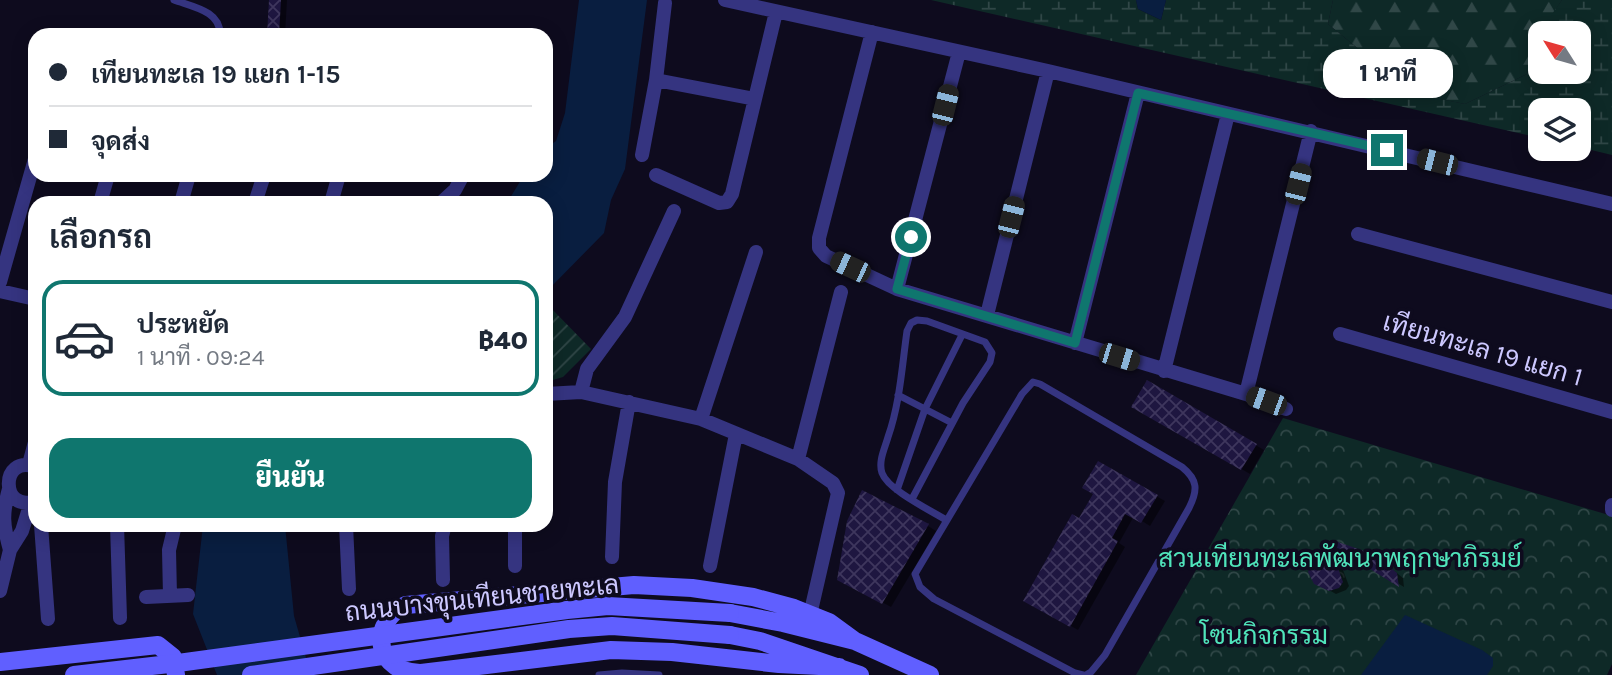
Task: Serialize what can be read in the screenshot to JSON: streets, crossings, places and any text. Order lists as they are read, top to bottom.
{
  "streets": {
    "main road": ["ถนนบางขุนเทียนชายทะเล"],
    "street": ["เทียนทะเล 19 แยก 1"]
  },
  "parks": ["สวนเทียนทะเลพัฒนาพฤกษาภิรมย์", "โซนกิจกรรม"],
  "north": "top left",
  "page": {
    "banner": ["เทียนทะเล 19 แยก 1-15", "จุดส่ง"],
    "bubble": "1 นาที",
    "heading": "เลือกรถ",
    "list": [
      {
        "name": "ประหยัด",
        "note": "1 นาที · 09:24",
        "value": "฿40"
      }
    ],
    "buttons": "ยืนยัน"
  }
}
